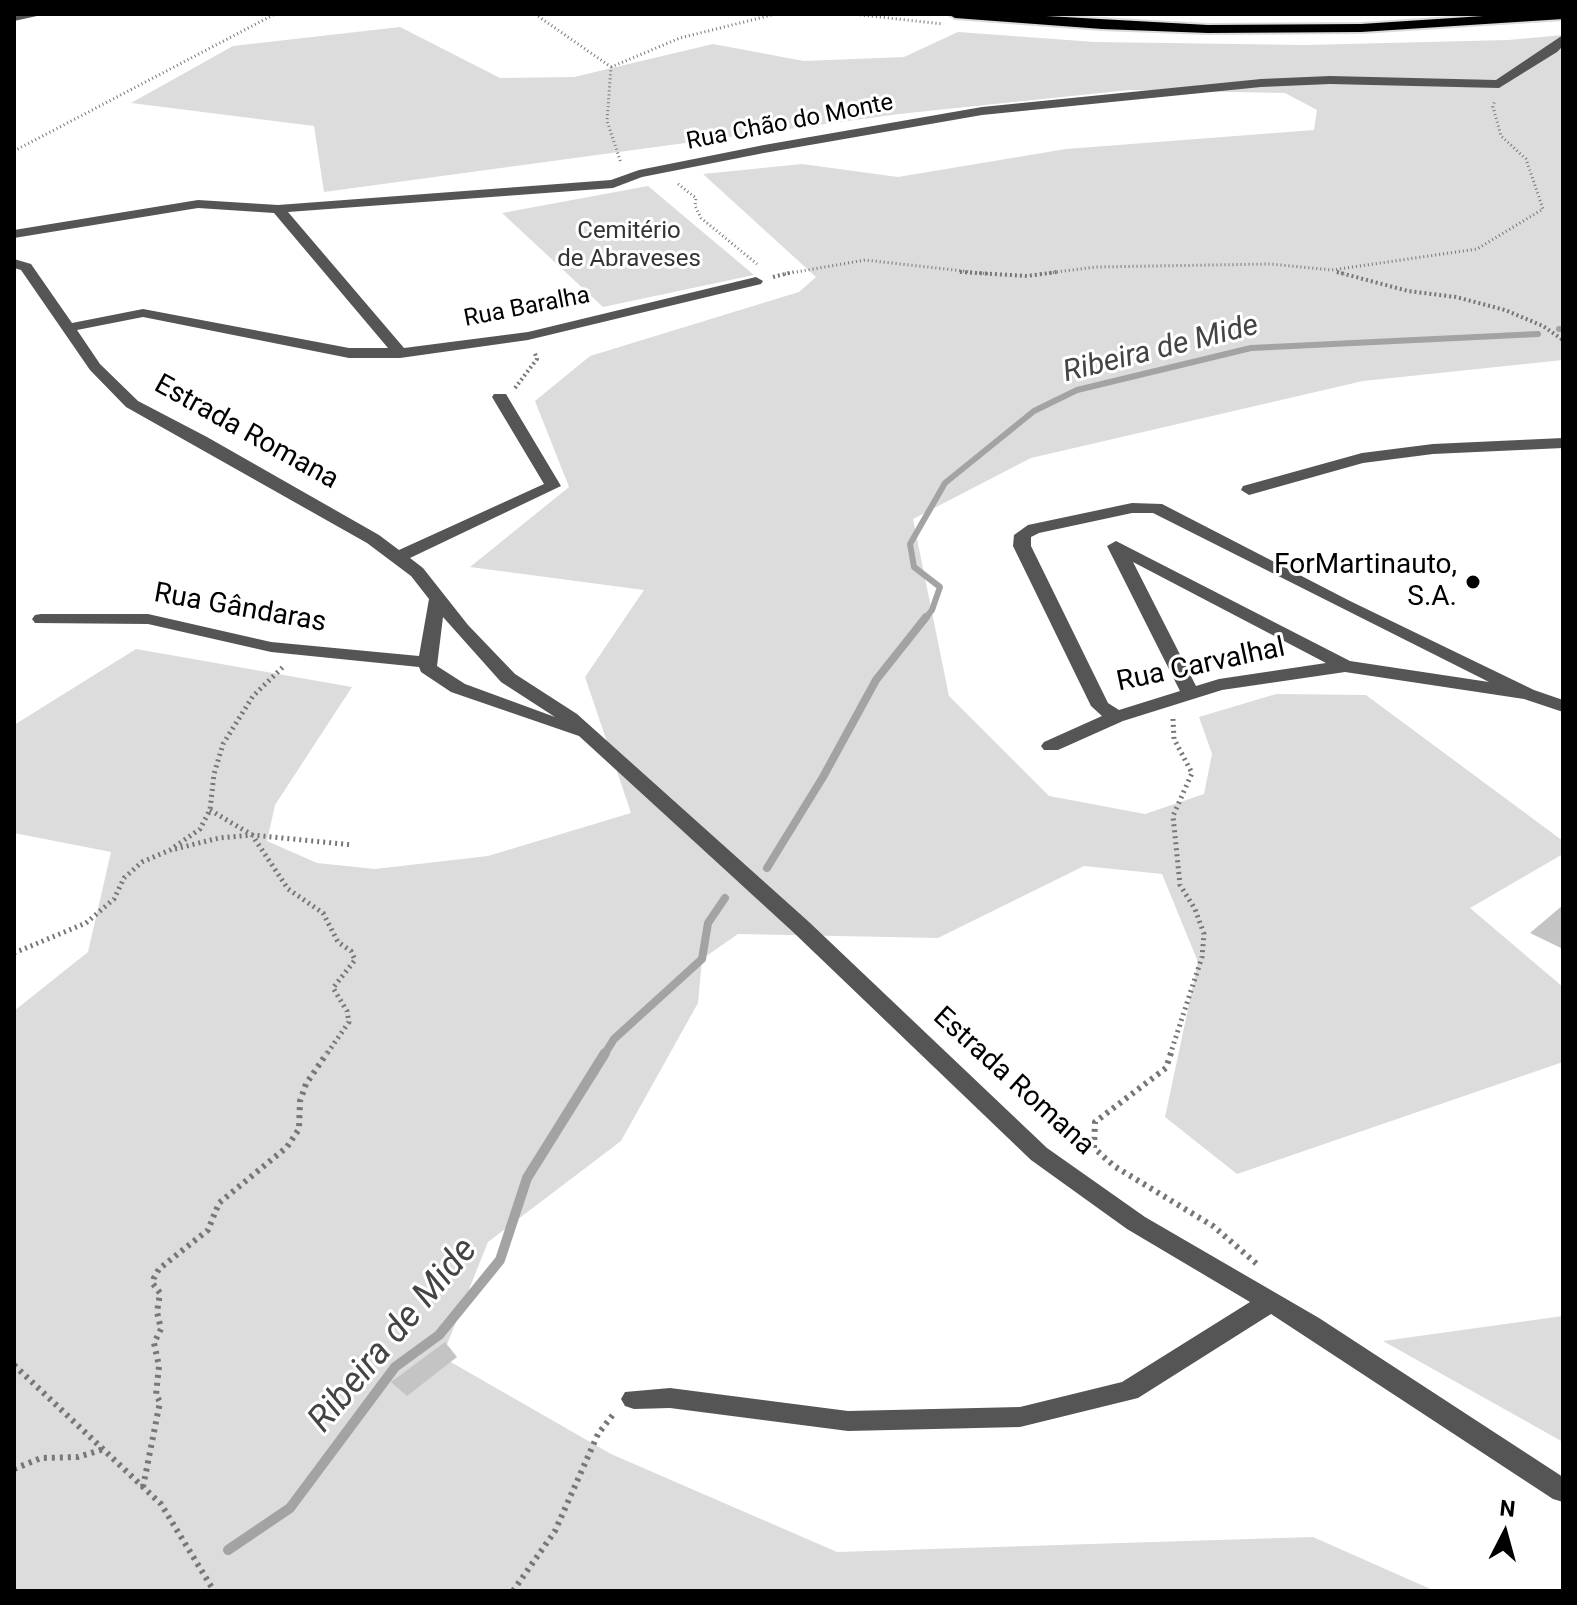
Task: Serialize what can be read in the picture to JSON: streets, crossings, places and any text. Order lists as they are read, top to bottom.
{
  "streets": {
    "street": [
      "Rua Chão do Monte",
      "Rua Baralha",
      "Estrada Romana",
      "Rua Gândaras",
      "Rua Carvalhal"
    ]
  },
  "crossings": [
    ["Rua Baralha", "Estrada Romana"],
    ["Estrada Romana", "Rua Gândaras"]
  ],
  "water": ["Ribeira de Mide"],
  "parks": ["Cemitério de Abraveses"],
  "places": ["ForMartinauto, S.A."],
  "north": "top"
}
